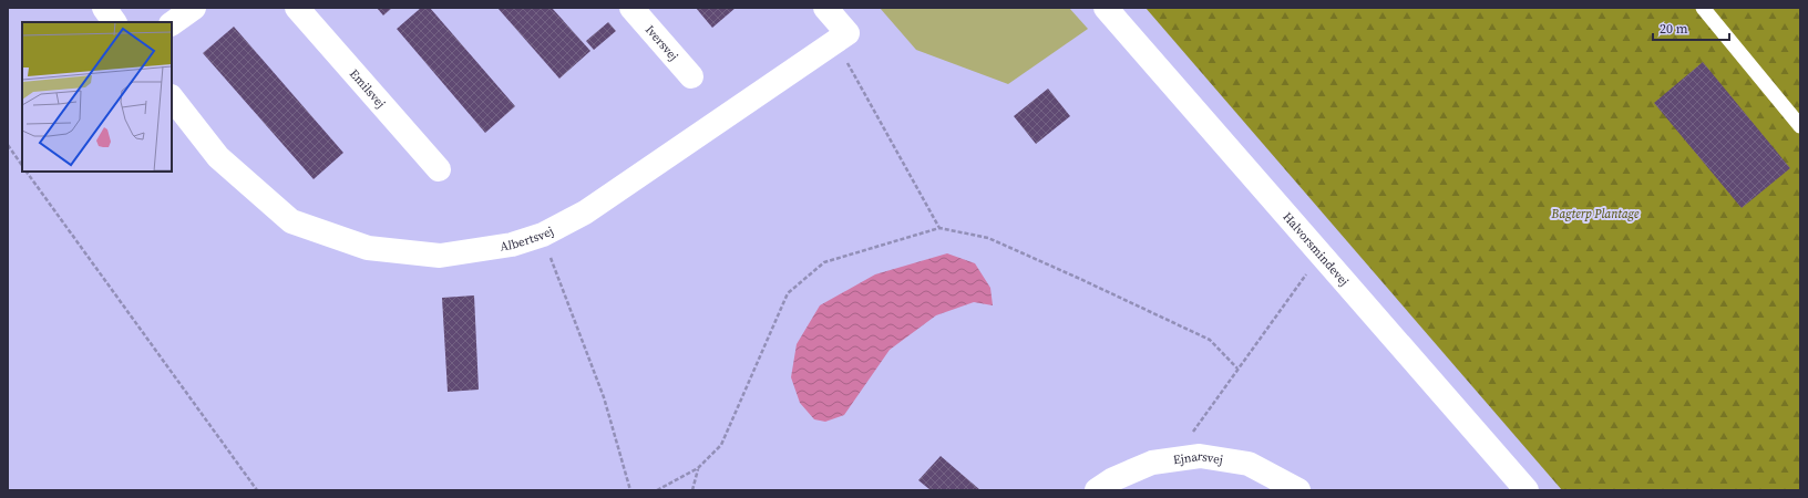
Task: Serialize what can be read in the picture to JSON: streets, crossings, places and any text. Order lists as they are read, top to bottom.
{
  "streets": {
    "street": [
      "Iversvej",
      "Emilsvej",
      "Albertsvej",
      "Halvorsmindevej",
      "Ejnarsvej"
    ]
  },
  "parks": ["Bagterp Plantage"],
  "scale_bar": "20 m"
}
